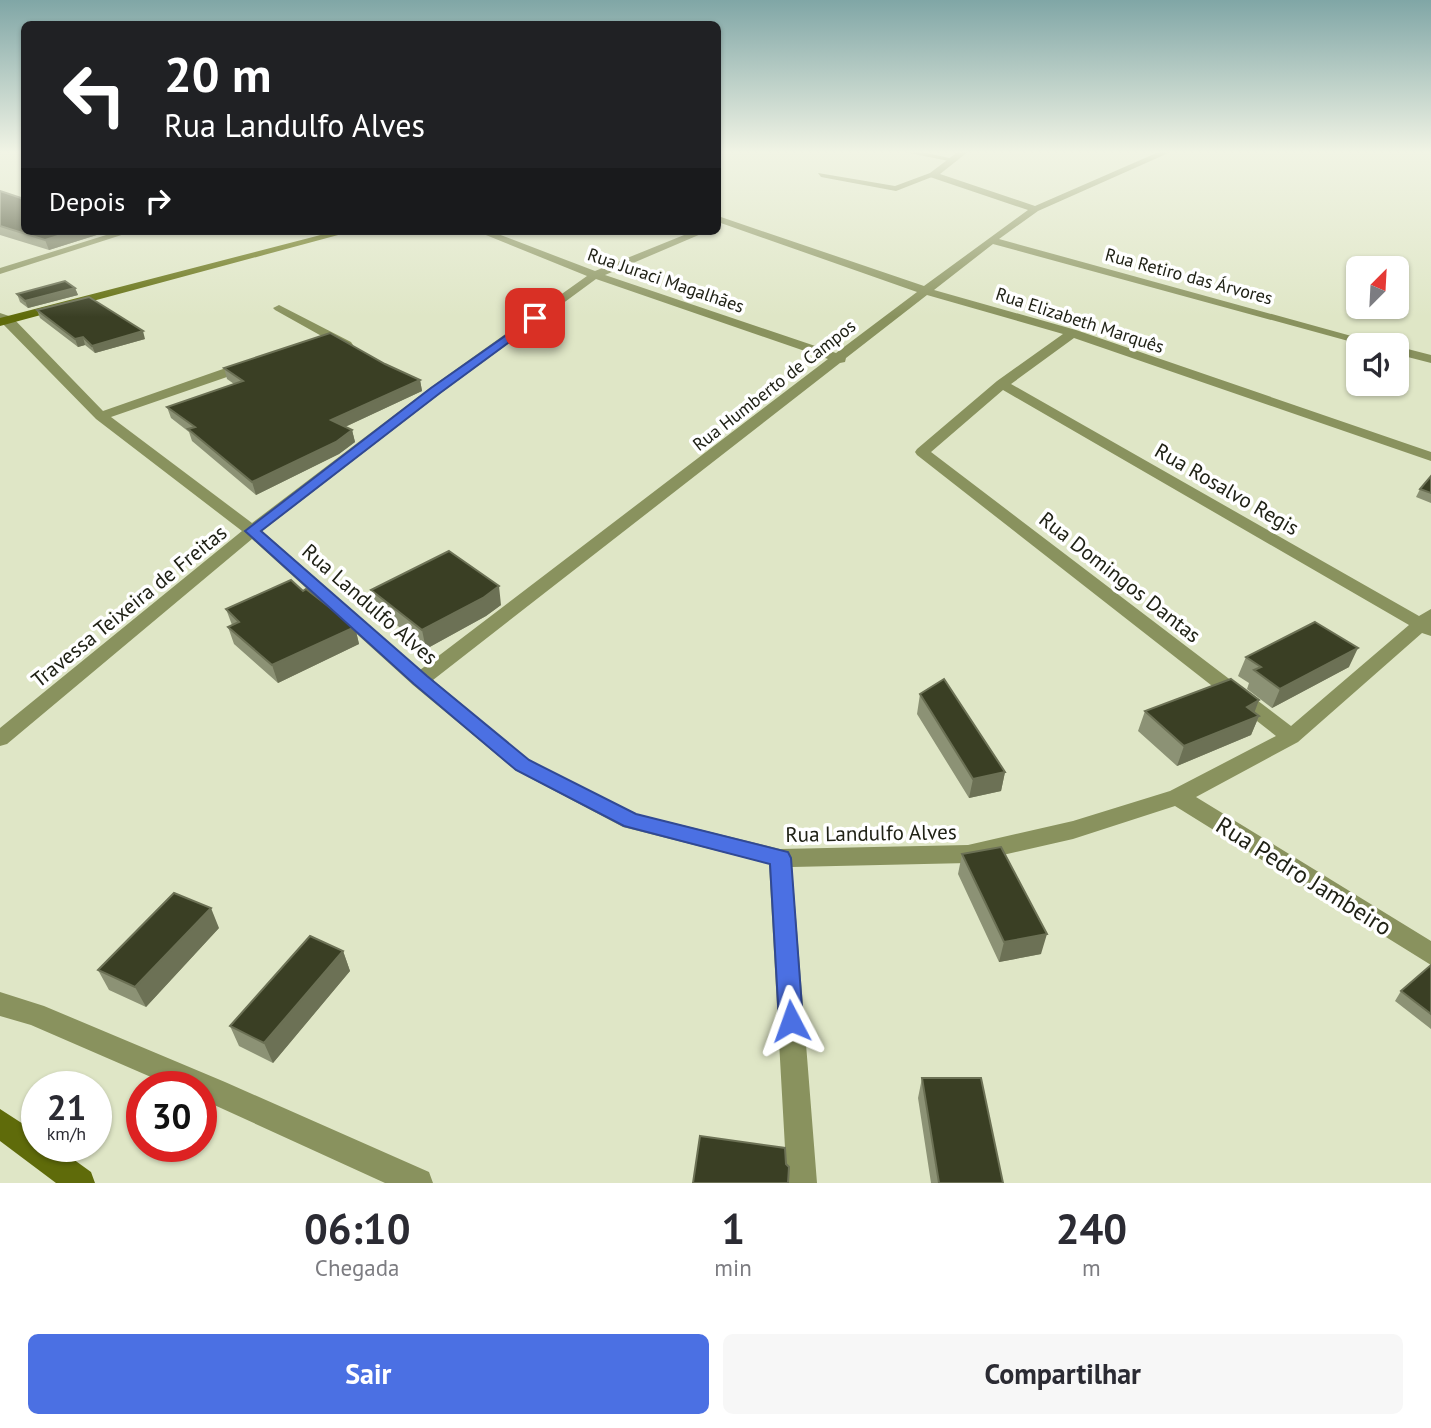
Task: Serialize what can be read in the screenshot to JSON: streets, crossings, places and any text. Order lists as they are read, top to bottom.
{
  "streets": {
    "street": [
      "Rua Retiro das Árvores",
      "Rua Juraci Magalhães",
      "Rua Elizabeth Marquês",
      "Rua Humberto de Campos",
      "Rua Rosalvo Regis",
      "Rua Domingos Dantas",
      "Rua Landulfo Alves",
      "Travessa Teixeira de Freitas",
      "Rua Pedro Jambeiro"
    ]
  },
  "crossings": [
    ["Rua Retiro das Árvores", "Rua Humberto de Campos"],
    ["Rua Juraci Magalhães", "Rua Humberto de Campos"],
    ["Rua Juraci Magalhães", "Travessa Teixeira de Freitas"],
    ["Rua Elizabeth Marquês", "Rua Humberto de Campos"],
    ["Rua Humberto de Campos", "Rua Landulfo Alves"],
    ["Rua Rosalvo Regis", "Rua Domingos Dantas"],
    ["Rua Rosalvo Regis", "Rua Landulfo Alves"],
    ["Rua Domingos Dantas", "Rua Landulfo Alves"],
    ["Rua Landulfo Alves", "Travessa Teixeira de Freitas"],
    ["Rua Landulfo Alves", "Rua Pedro Jambeiro"]
  ],
  "north": "top right",
  "page": {
    "turn": ["20 m", "Rua Landulfo Alves"],
    "then": "Depois",
    "speed": "21 km/h",
    "limit": "30",
    "eta": [
      "06:10",
      "Chegada",
      "1",
      "min",
      "240",
      "m"
    ],
    "buttons": ["Sair", "Compartilhar"]
  }
}
